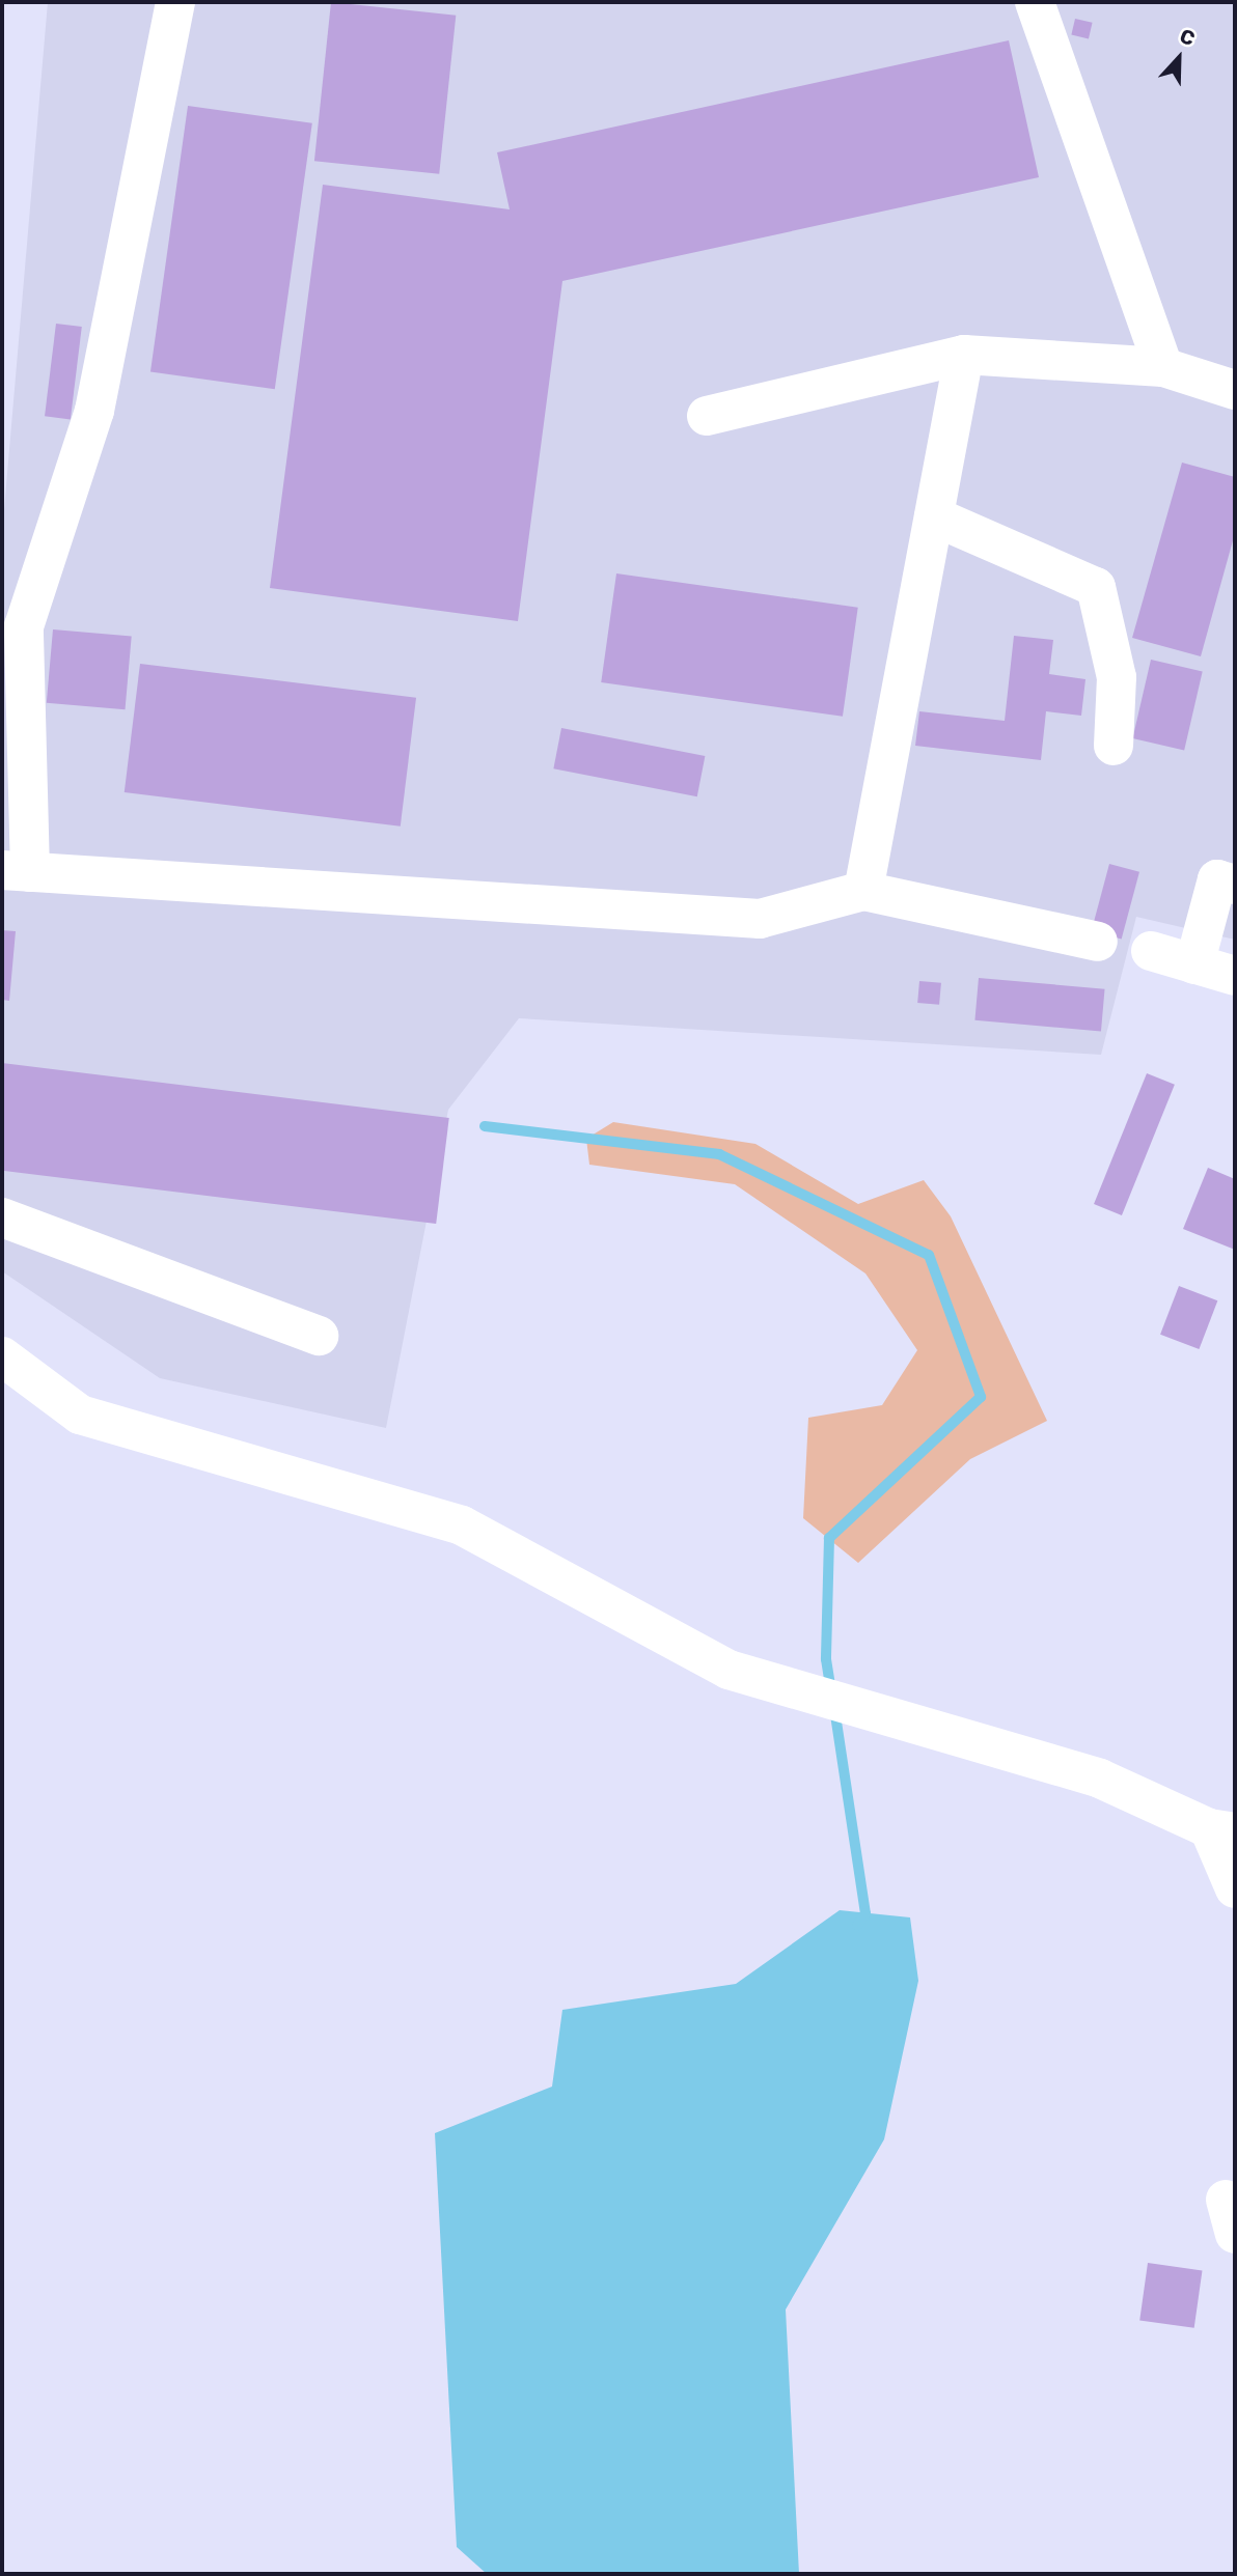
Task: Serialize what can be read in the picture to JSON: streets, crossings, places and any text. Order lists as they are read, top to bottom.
{
  "north": "top"
}
